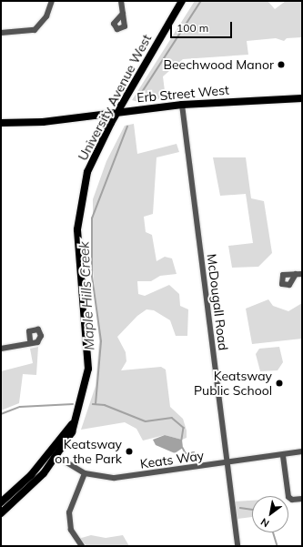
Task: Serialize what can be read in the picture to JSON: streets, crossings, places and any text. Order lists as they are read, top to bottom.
{
  "streets": {
    "main road": ["Erb Street West", "University Avenue West"],
    "street": ["McDougall Road", "Keats Way"]
  },
  "crossings": [
    ["Erb Street West", "University Avenue West"],
    ["Erb Street West", "McDougall Road"],
    ["University Avenue West", "Keats Way"],
    ["McDougall Road", "Keats Way"]
  ],
  "water": ["Maple Hills Creek"],
  "places": ["Beechwood Manor", "Keatsway Public School", "Keatsway on the Park"],
  "scale_bar": "100 m",
  "north": "bottom left"
}
